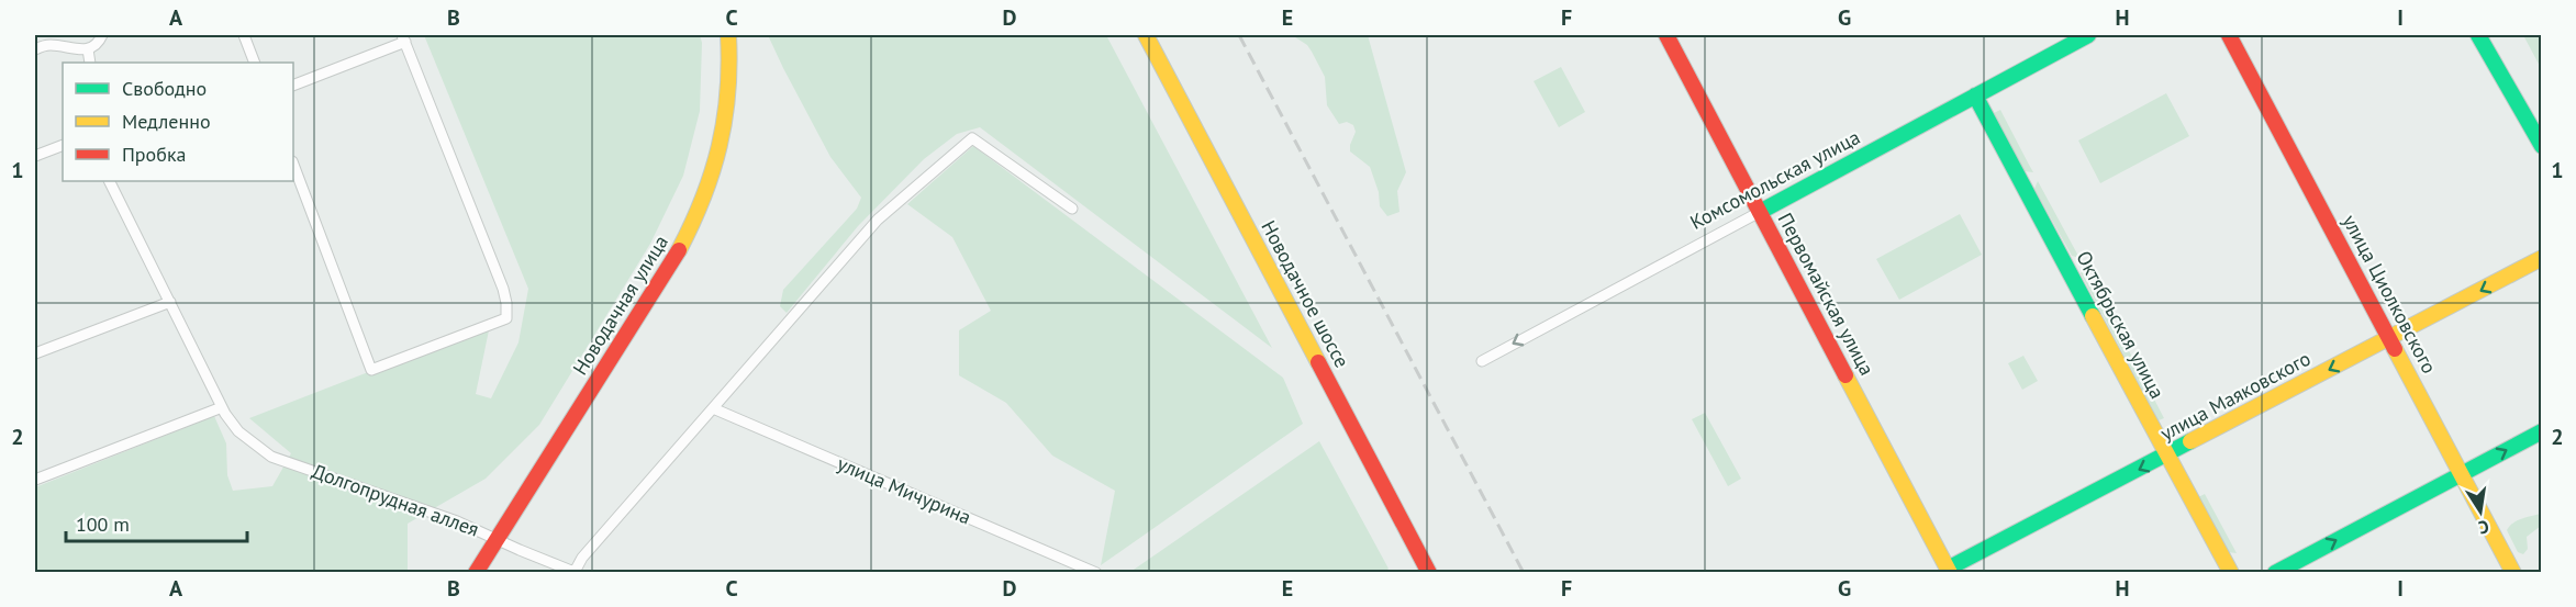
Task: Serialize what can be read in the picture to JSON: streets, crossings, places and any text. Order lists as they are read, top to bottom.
{
  "streets": {
    "street": [
      "Комсомольская улица",
      "Новодачное шоссе",
      "Первомайская улица",
      "улица Циолковского",
      "Новодачная улица",
      "Октябрьская улица",
      "улица Маяковского",
      "улица Мичурина",
      "Долгопрудная аллея"
    ]
  },
  "crossings": [
    ["Комсомольская улица", "Первомайская улица"],
    ["Комсомольская улица", "Октябрьская улица"],
    ["Первомайская улица", "улица Маяковского"],
    ["улица Циолковского", "улица Маяковского"],
    ["Новодачная улица", "Долгопрудная аллея"],
    ["Октябрьская улица", "улица Маяковского"]
  ],
  "one_way": ["Комсомольская улица", "улица Маяковского"],
  "legend": ["Свободно", "Медленно", "Пробка"],
  "scale_bar": "100 m",
  "north": "bottom",
  "grid": {
    "columns": [
      "A",
      "B",
      "C",
      "D",
      "E",
      "F",
      "G",
      "H",
      "I"
    ],
    "rows": ["1", "2"]
  }
}
